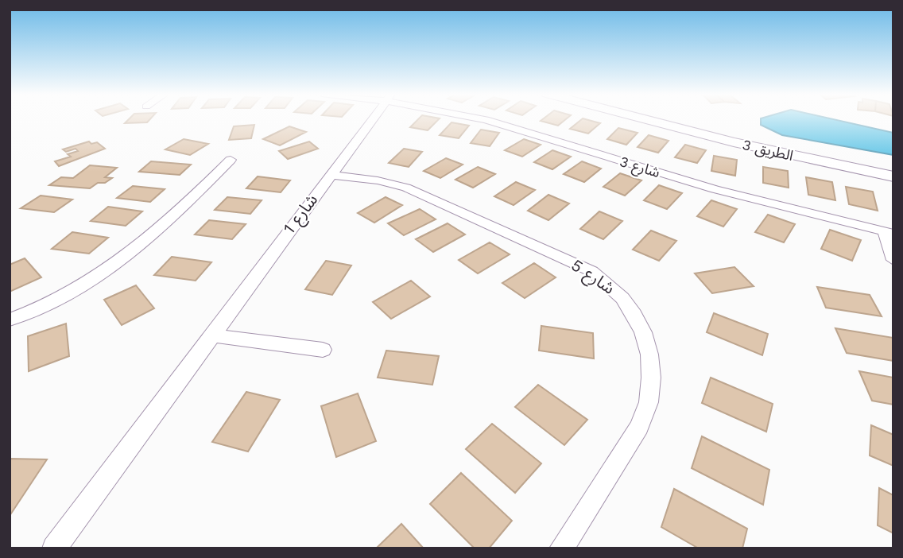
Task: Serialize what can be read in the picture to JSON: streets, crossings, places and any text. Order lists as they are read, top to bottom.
{
  "streets": {
    "street": [
      "3 الطريق",
      "شارع 3",
      "شارع 1",
      "شارع 5"
    ]
  },
  "crossings": [
    ["شارع 1", "شارع 5"]
  ]
}
